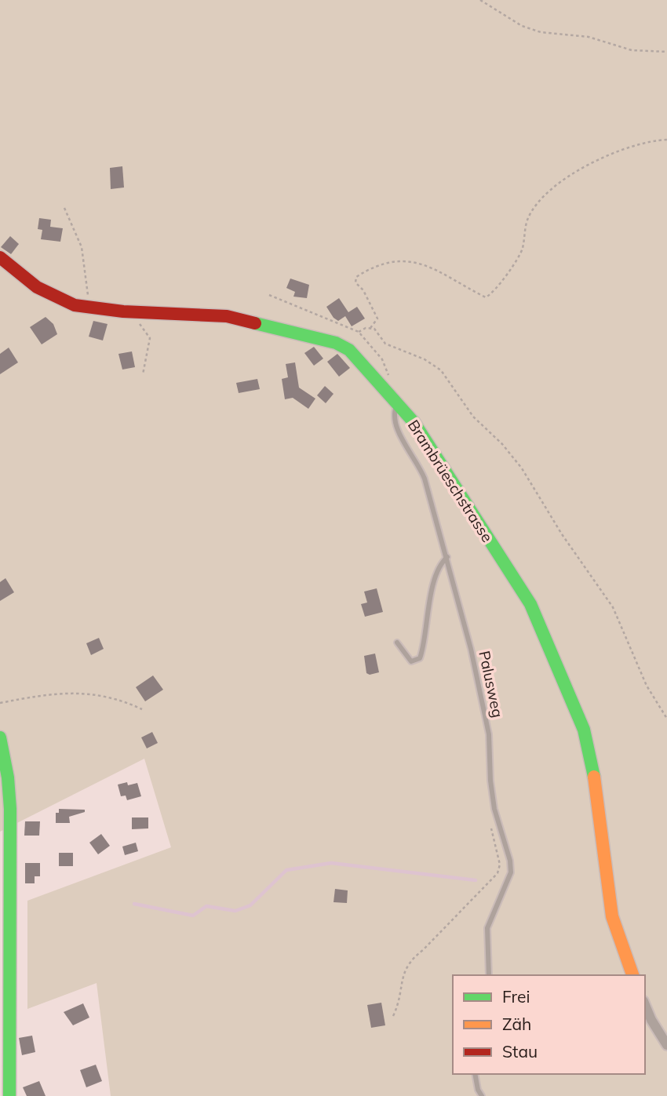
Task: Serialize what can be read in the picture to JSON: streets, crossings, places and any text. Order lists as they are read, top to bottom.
{
  "streets": {
    "street": ["Brambrüeschstrasse"],
    "lane": ["Palusweg"]
  },
  "crossings": [
    ["Brambrüeschstrasse", "Palusweg"]
  ],
  "legend": ["Frei", "Zäh", "Stau"]
}
